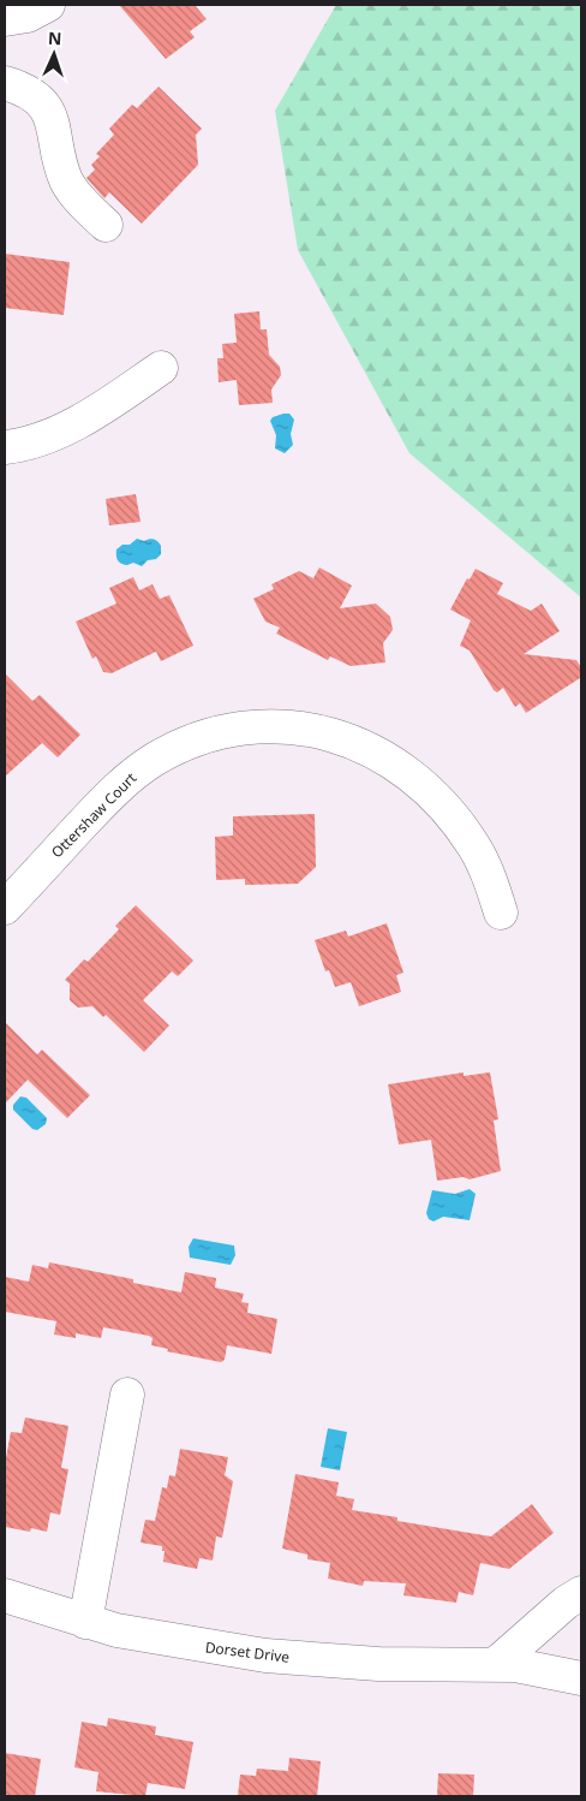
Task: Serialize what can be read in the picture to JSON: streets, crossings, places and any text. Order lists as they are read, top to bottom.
{
  "streets": {
    "street": ["Ottershaw Court", "Dorset Drive"]
  },
  "north": "top"
}
